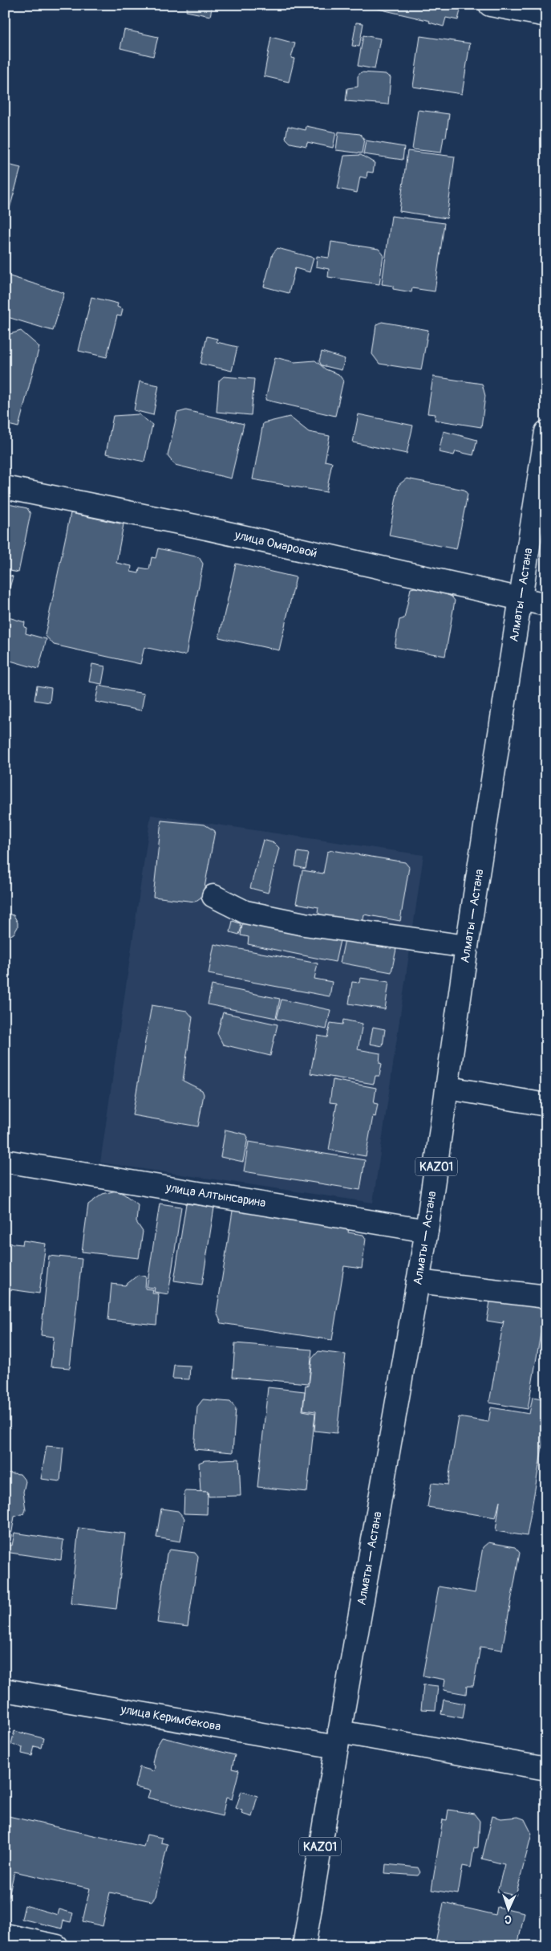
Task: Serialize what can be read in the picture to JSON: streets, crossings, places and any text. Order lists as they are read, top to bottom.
{
  "streets": {
    "main road": [
      "улица Омаровой",
      "Алматы — Астана",
      "KАZ01",
      "улица Алтынсарина",
      "улица Керимбекова"
    ]
  },
  "crossings": [
    ["улица Омаровой", "Алматы — Астана"],
    ["Алматы — Астана", "улица Алтынсарина"],
    ["Алматы — Астана", "улица Керимбекова"]
  ],
  "north": "bottom"
}
